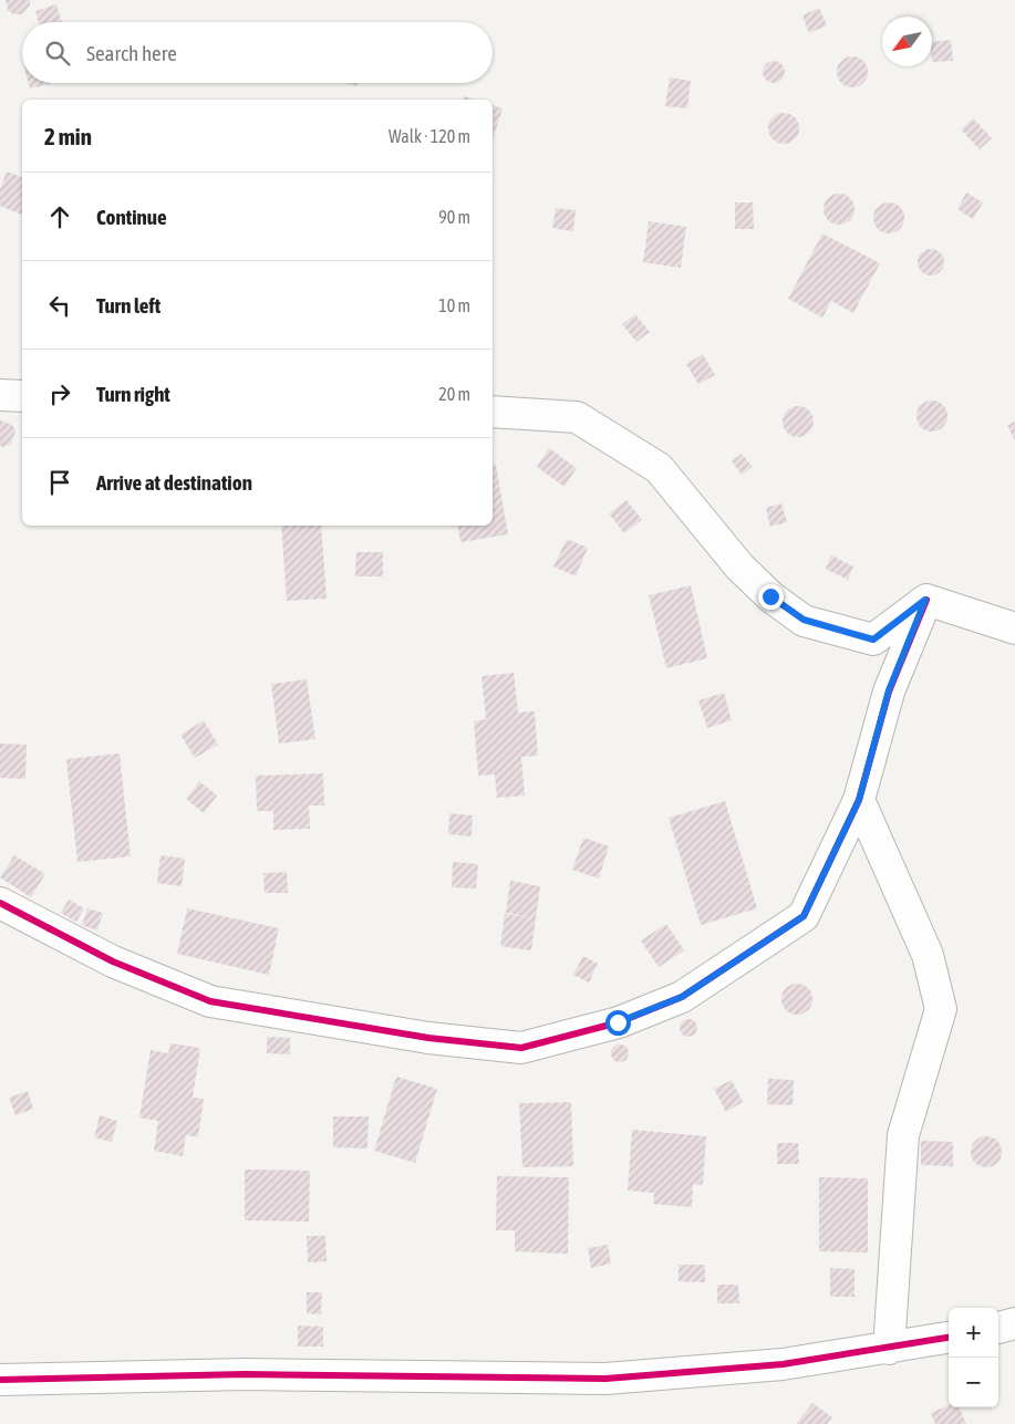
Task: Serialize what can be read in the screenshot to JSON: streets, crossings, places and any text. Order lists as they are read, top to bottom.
{
  "north": "bottom left",
  "page": {
    "search": "Search here",
    "heading": ["2 min", "Walk · 120 m"],
    "list": [
      ["Continue", "90 m"],
      ["Turn left", "10 m"],
      ["Turn right", "20 m"],
      "Arrive at destination"
    ],
    "map_buttons": ["+", "−"]
  }
}
